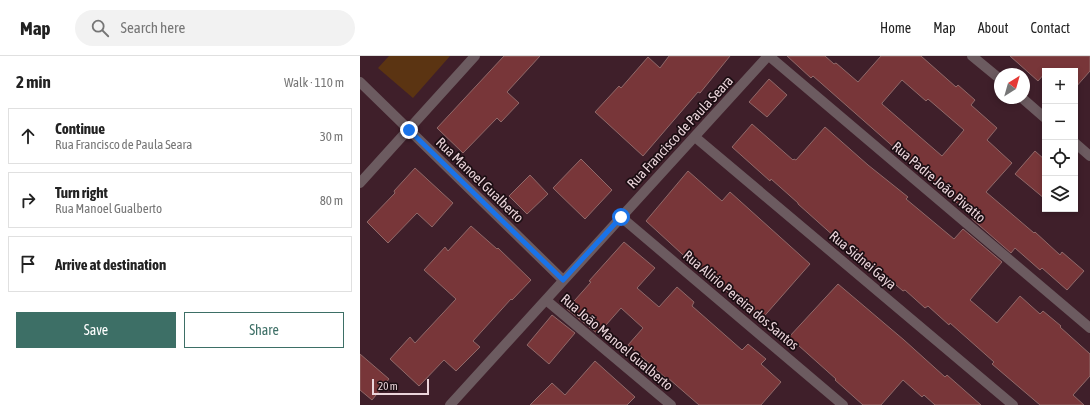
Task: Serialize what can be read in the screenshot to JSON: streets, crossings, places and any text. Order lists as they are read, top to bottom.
{
  "streets": {
    "street": [
      "Rua Francisco de Paula Seara",
      "Rua Manoel Gualberto",
      "Rua Padre João Pivatto",
      "Rua Sidnei Gaya",
      "Rua Alírio Pereira dos Santos",
      "Rua João Manoel Gualberto"
    ]
  },
  "crossings": [
    ["Rua Francisco de Paula Seara", "Rua Manoel Gualberto"],
    ["Rua Francisco de Paula Seara", "Rua Padre João Pivatto"],
    ["Rua Francisco de Paula Seara", "Rua Sidnei Gaya"],
    ["Rua Francisco de Paula Seara", "Rua Alírio Pereira dos Santos"],
    ["Rua Francisco de Paula Seara", "Rua João Manoel Gualberto"]
  ],
  "scale_bar": "20 m",
  "north": "top right",
  "page": {
    "header": "Map",
    "search": "Search here",
    "nav": [
      "Home",
      "Map",
      "About",
      "Contact"
    ],
    "heading": ["2 min", "Walk · 110 m"],
    "map_buttons": ["+", "−"],
    "list": [
      ["Continue", "Rua Francisco de Paula Seara", "30 m"],
      ["Turn right", "Rua Manoel Gualberto", "80 m"],
      "Arrive at destination"
    ],
    "buttons": ["Save", "Share"],
    "scale": "20 m"
  }
}
